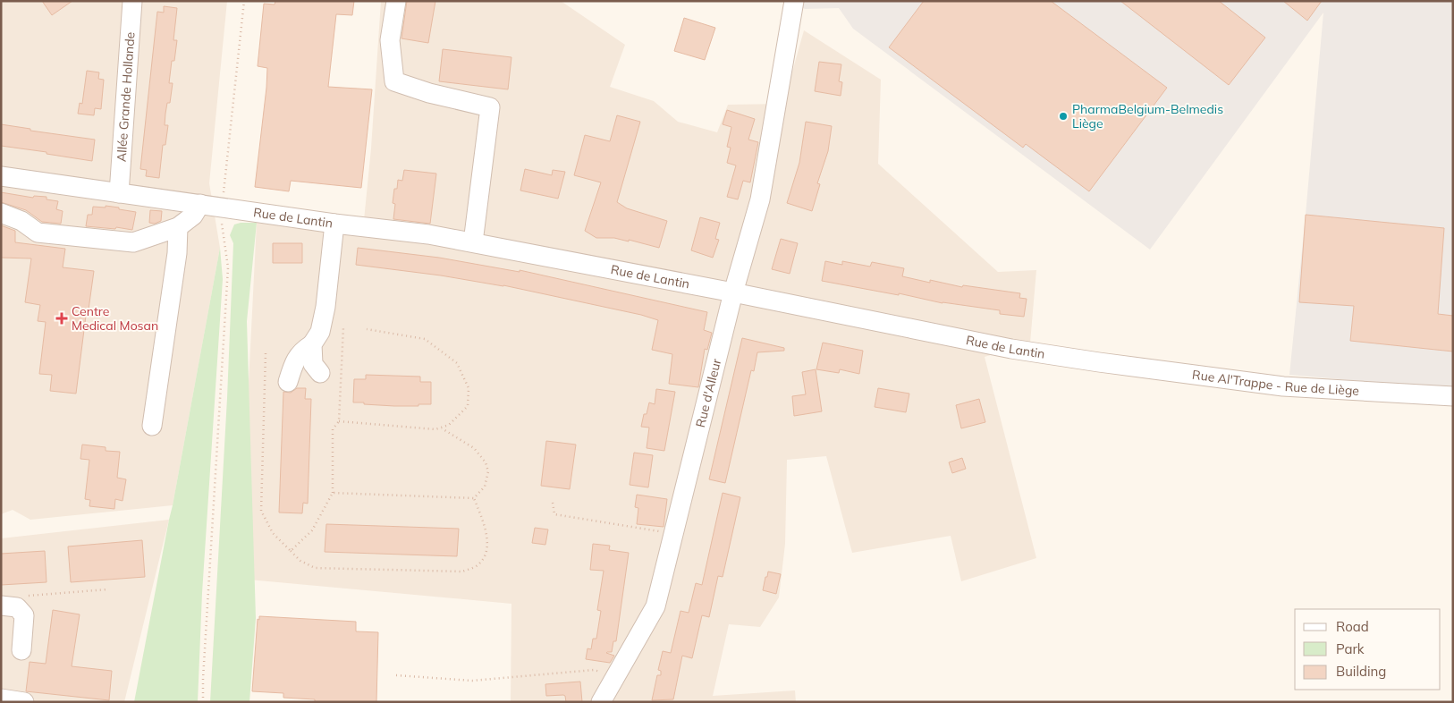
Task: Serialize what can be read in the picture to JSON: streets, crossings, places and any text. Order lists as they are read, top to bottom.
{
  "streets": {
    "street": [
      "Allée Grande Hollande",
      "Rue de Lantin",
      "Rue Al'Trappe - Rue de Liège",
      "Rue d'Alleur"
    ]
  },
  "crossings": [
    ["Allée Grande Hollande", "Rue de Lantin"],
    ["Rue de Lantin", "Rue Al'Trappe - Rue de Liège"],
    ["Rue de Lantin", "Rue d'Alleur"]
  ],
  "places": {
    "other": ["PharmaBelgium-Belmedis Liège"],
    "health": ["Centre Medical Mosan"]
  },
  "legend": ["Road", "Park", "Building"]
}
